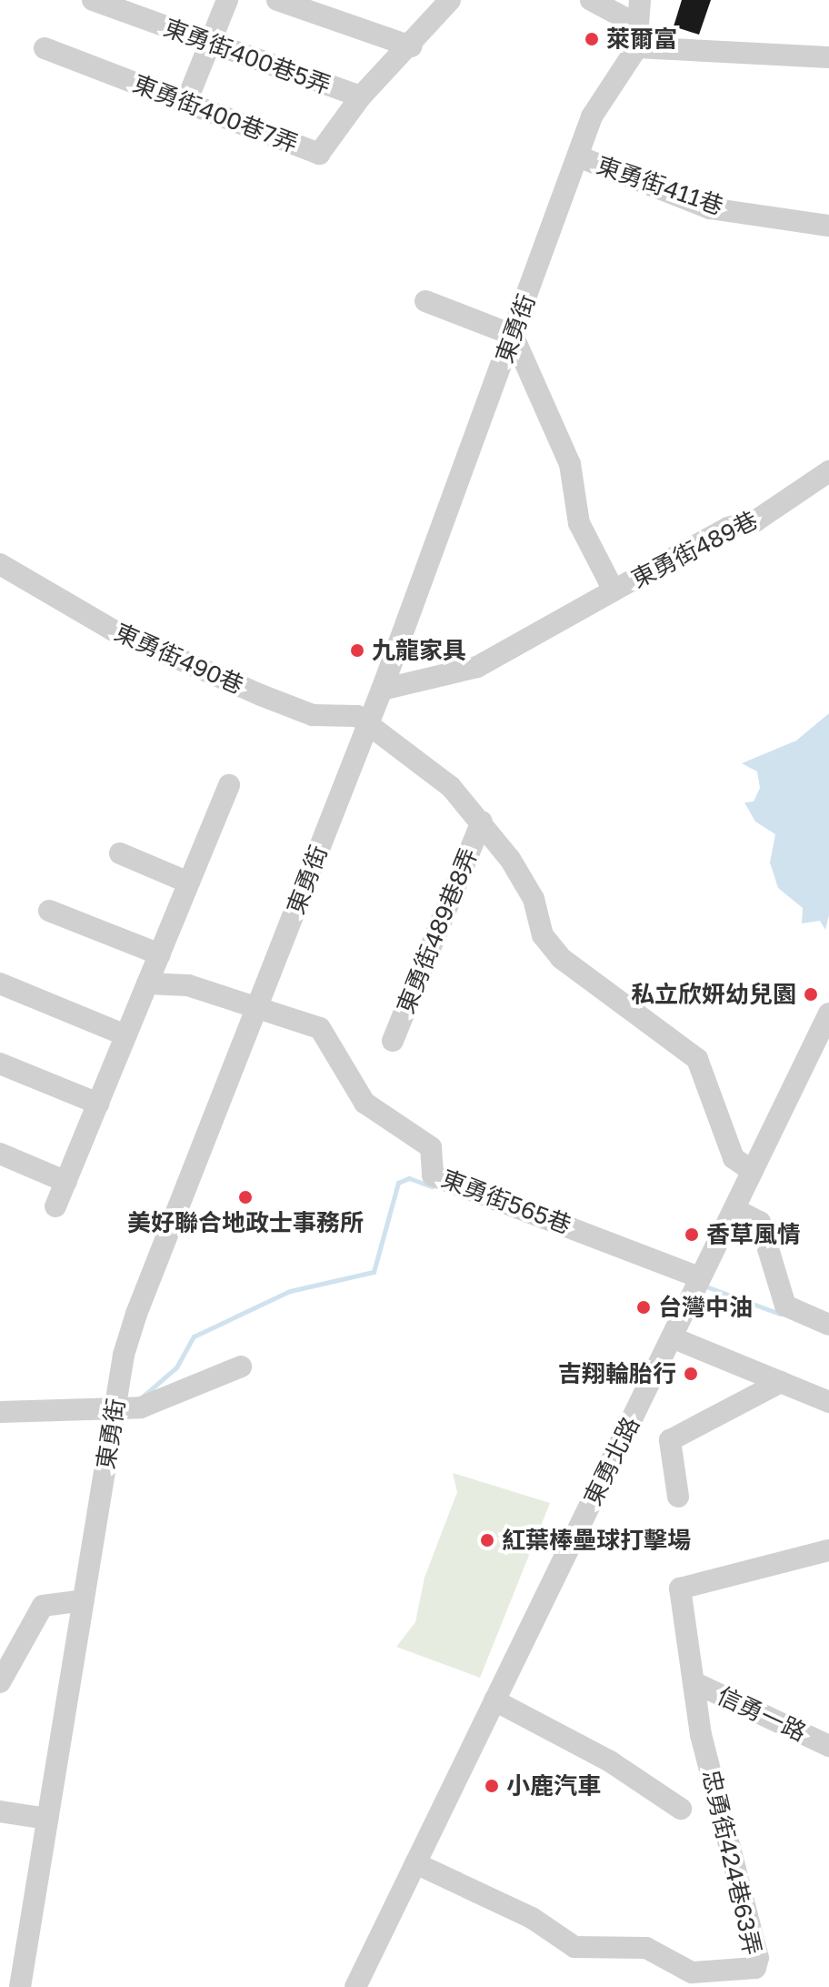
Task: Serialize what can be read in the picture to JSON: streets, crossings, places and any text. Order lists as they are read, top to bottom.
{
  "streets": {
    "street": [
      "東勇街400巷5弄",
      "東勇街400巷7弄",
      "東勇街411巷",
      "東勇街",
      "東勇街489巷",
      "東勇街490巷",
      "東勇街489巷8弄",
      "東勇街565巷",
      "東勇北路",
      "信勇一路",
      "忠勇街424巷63弄"
    ]
  },
  "crossings": [
    ["東勇街400巷5弄", "東勇街400巷7弄"],
    ["東勇街411巷", "東勇街"],
    ["東勇街", "東勇街489巷"],
    ["東勇街", "東勇街490巷"],
    ["東勇街", "東勇街565巷"],
    ["東勇街565巷", "東勇北路"],
    ["東勇北路", "忠勇街424巷63弄"],
    ["信勇一路", "忠勇街424巷63弄"]
  ],
  "places": [
    "萊爾富",
    "九龍家具",
    "私立欣妍幼兒園",
    "美好聯合地政士事務所",
    "香草風情",
    "台灣中油",
    "吉翔輪胎行",
    "紅葉棒壘球打擊場",
    "小鹿汽車"
  ]
}
